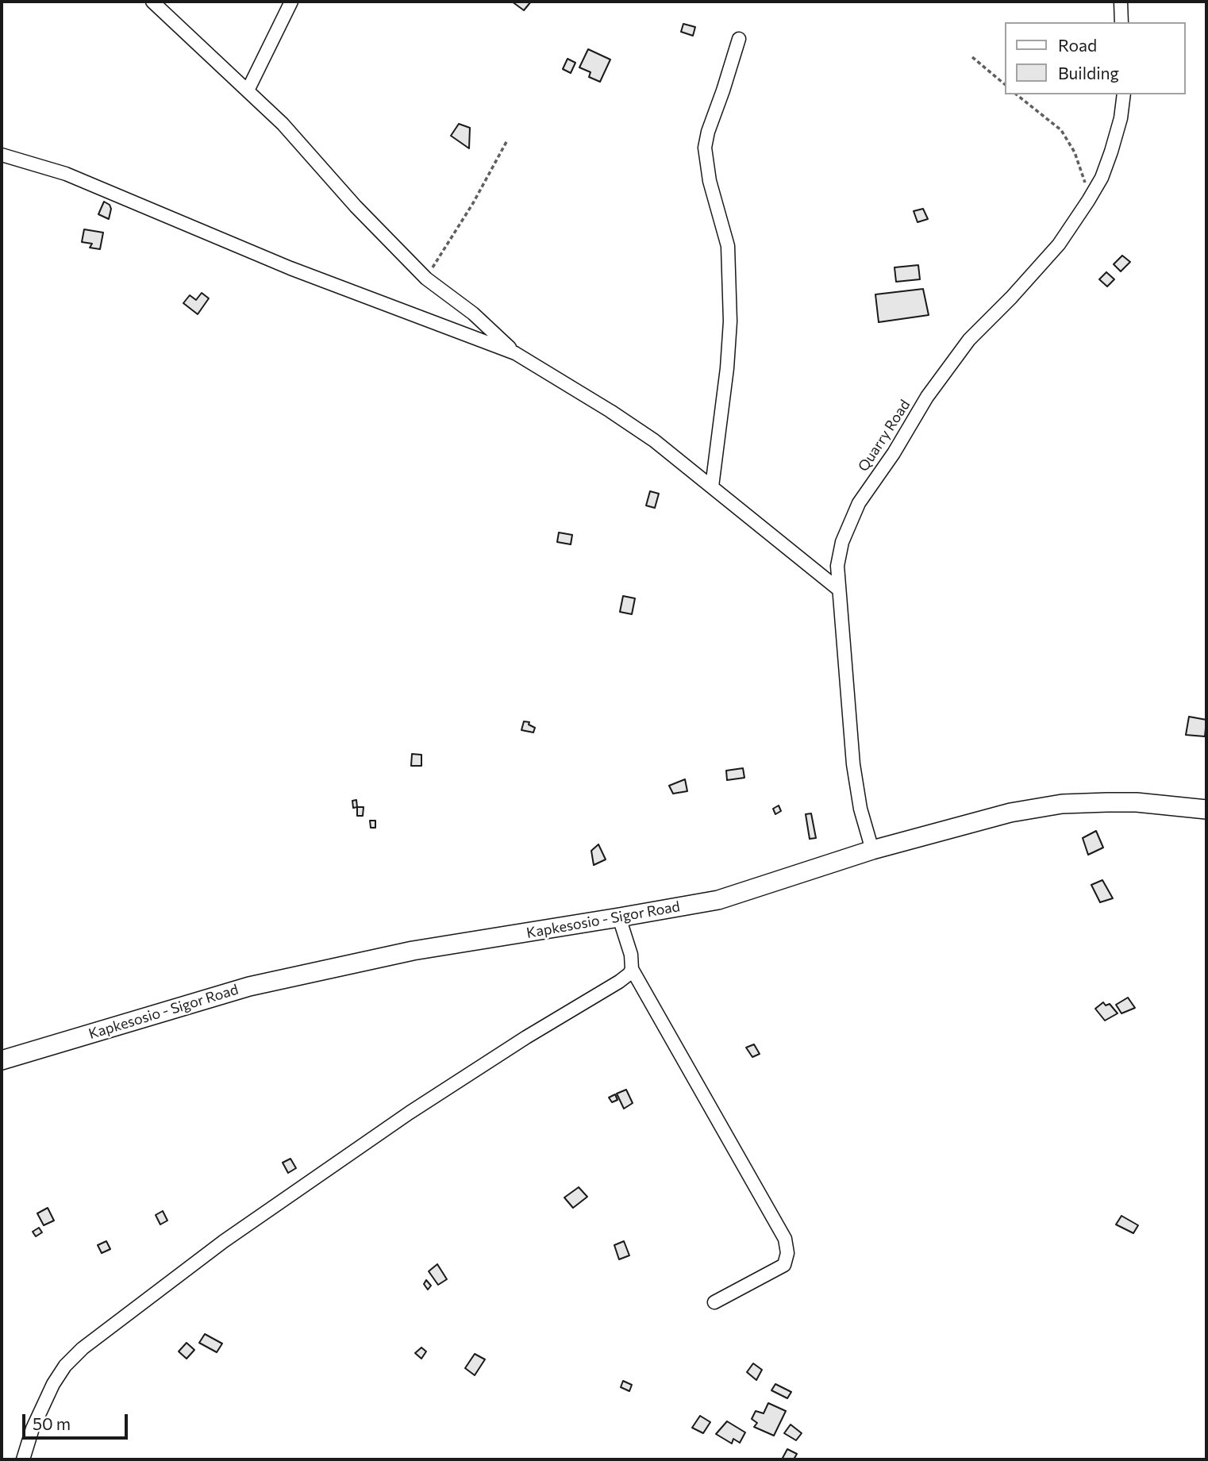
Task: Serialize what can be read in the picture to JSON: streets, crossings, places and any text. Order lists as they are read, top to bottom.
{
  "streets": {
    "main road": ["Kapkesosio - Sigor Road"],
    "street": ["Quarry Road"]
  },
  "crossings": [
    ["Quarry Road", "Kapkesosio - Sigor Road"]
  ],
  "legend": ["Road", "Building"],
  "scale_bar": "50 m"
}
